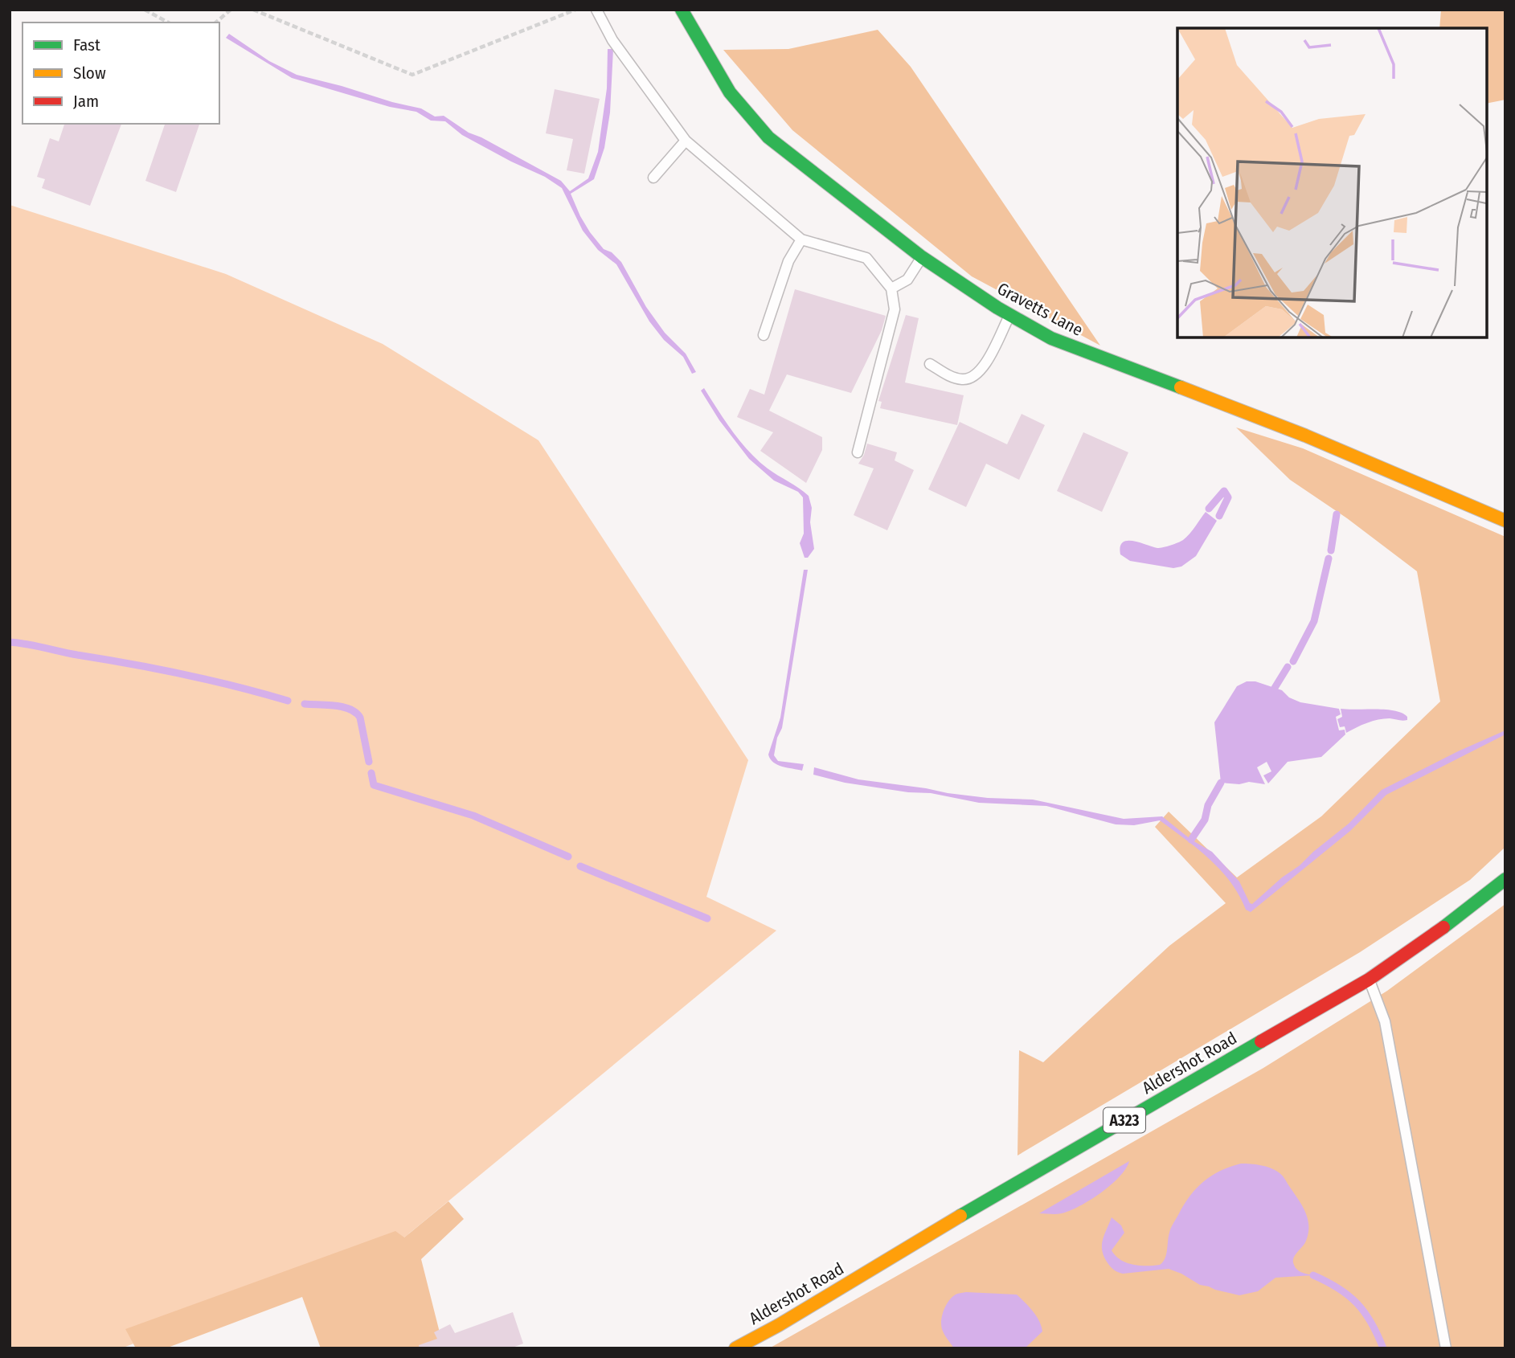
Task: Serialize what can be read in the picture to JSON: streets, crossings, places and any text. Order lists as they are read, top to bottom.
{
  "streets": {
    "street": ["Gravetts Lane", "Aldershot Road", "A323"]
  },
  "legend": ["Fast", "Slow", "Jam"]
}
